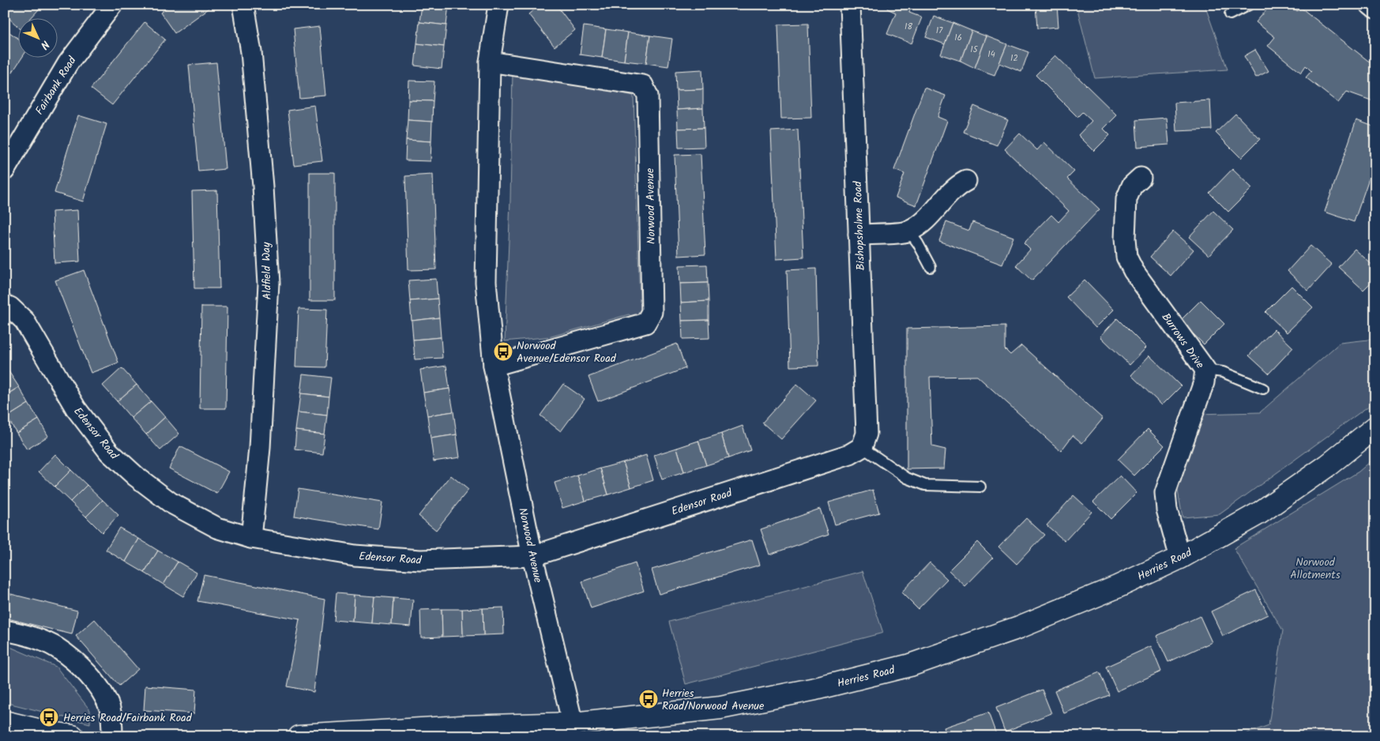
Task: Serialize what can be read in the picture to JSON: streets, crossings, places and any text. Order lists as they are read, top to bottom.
{
  "streets": {
    "main road": ["Herries Road"],
    "street": [
      "Fairbank Road",
      "Norwood Avenue",
      "Bishopsholme Road",
      "Aldfield Way",
      "Burrows Drive",
      "Edensor Road"
    ]
  },
  "crossings": [
    ["Norwood Avenue", "Edensor Road"],
    ["Norwood Avenue", "Herries Road"],
    ["Bishopsholme Road", "Edensor Road"],
    ["Aldfield Way", "Edensor Road"],
    ["Burrows Drive", "Herries Road"]
  ],
  "parks": ["Norwood Allotments"],
  "places": {
    "bus stop": ["Norwood Avenue/Edensor Road", "Herries Road/Norwood Avenue", "Herries Road/Fairbank Road"]
  },
  "house_numbers": [
    "18",
    "17",
    "16",
    "15",
    "14",
    "12"
  ],
  "north": "bottom right"
}
